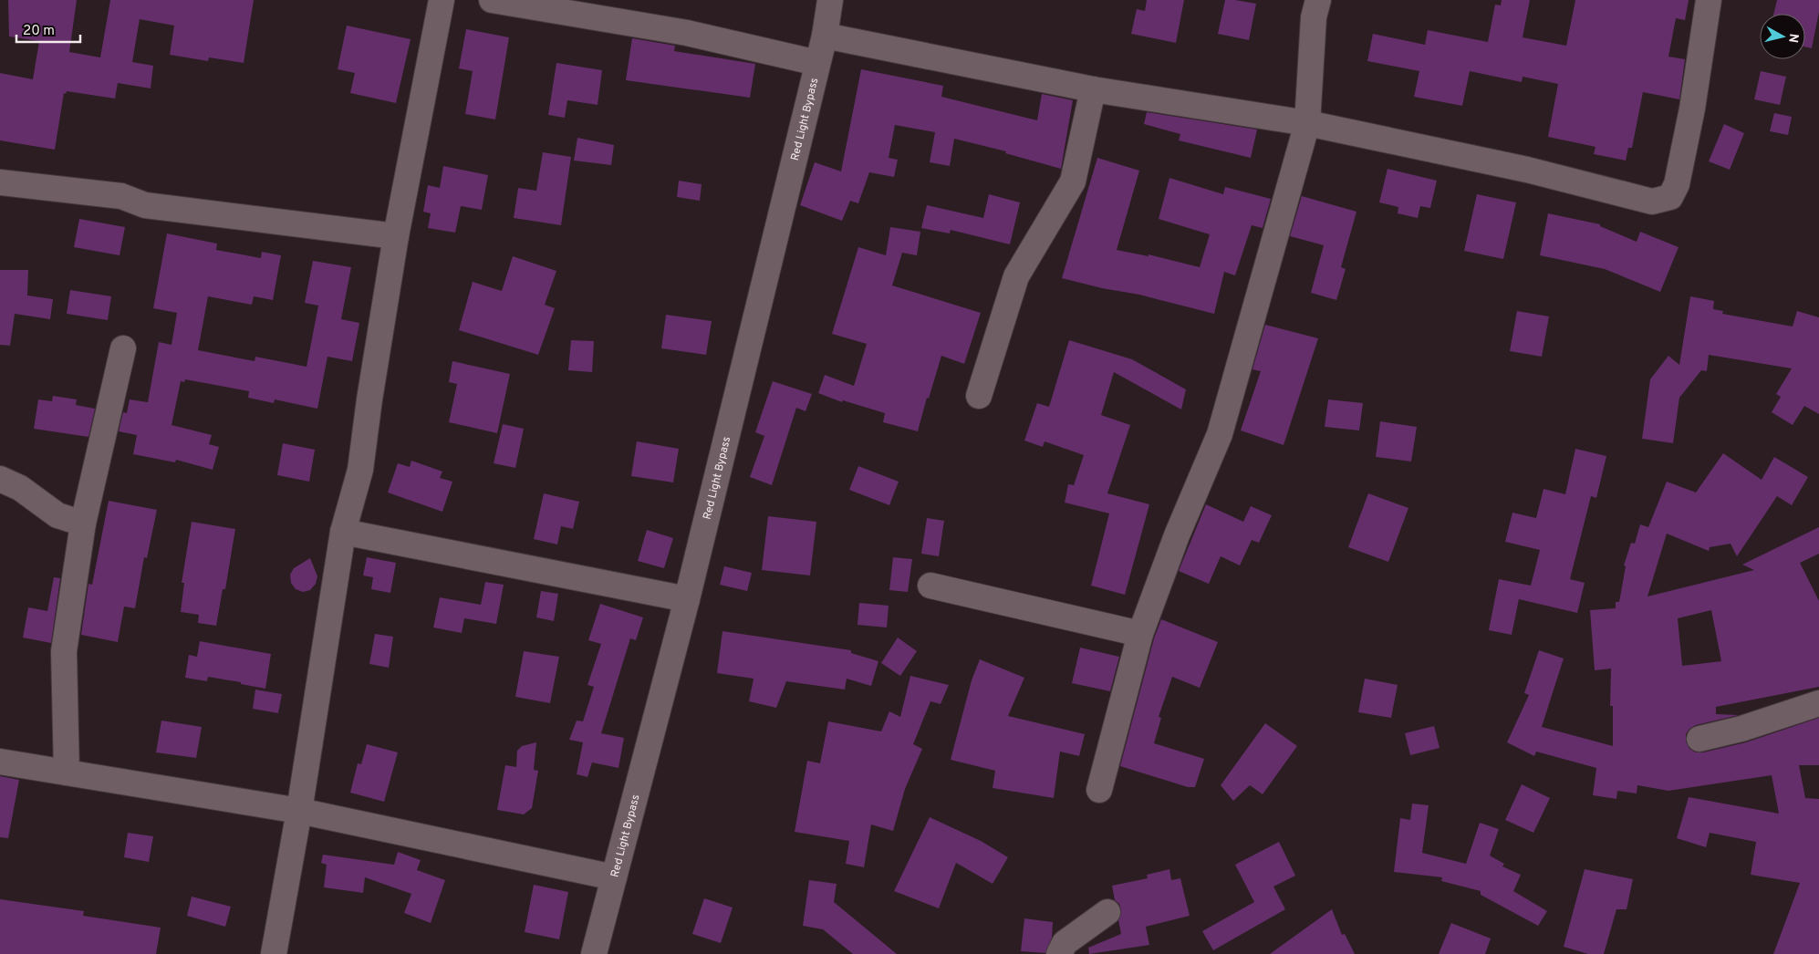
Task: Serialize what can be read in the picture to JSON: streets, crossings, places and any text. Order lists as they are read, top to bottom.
{
  "streets": {
    "street": ["Red Light Bypass"]
  },
  "scale_bar": "20 m",
  "north": "right"
}
